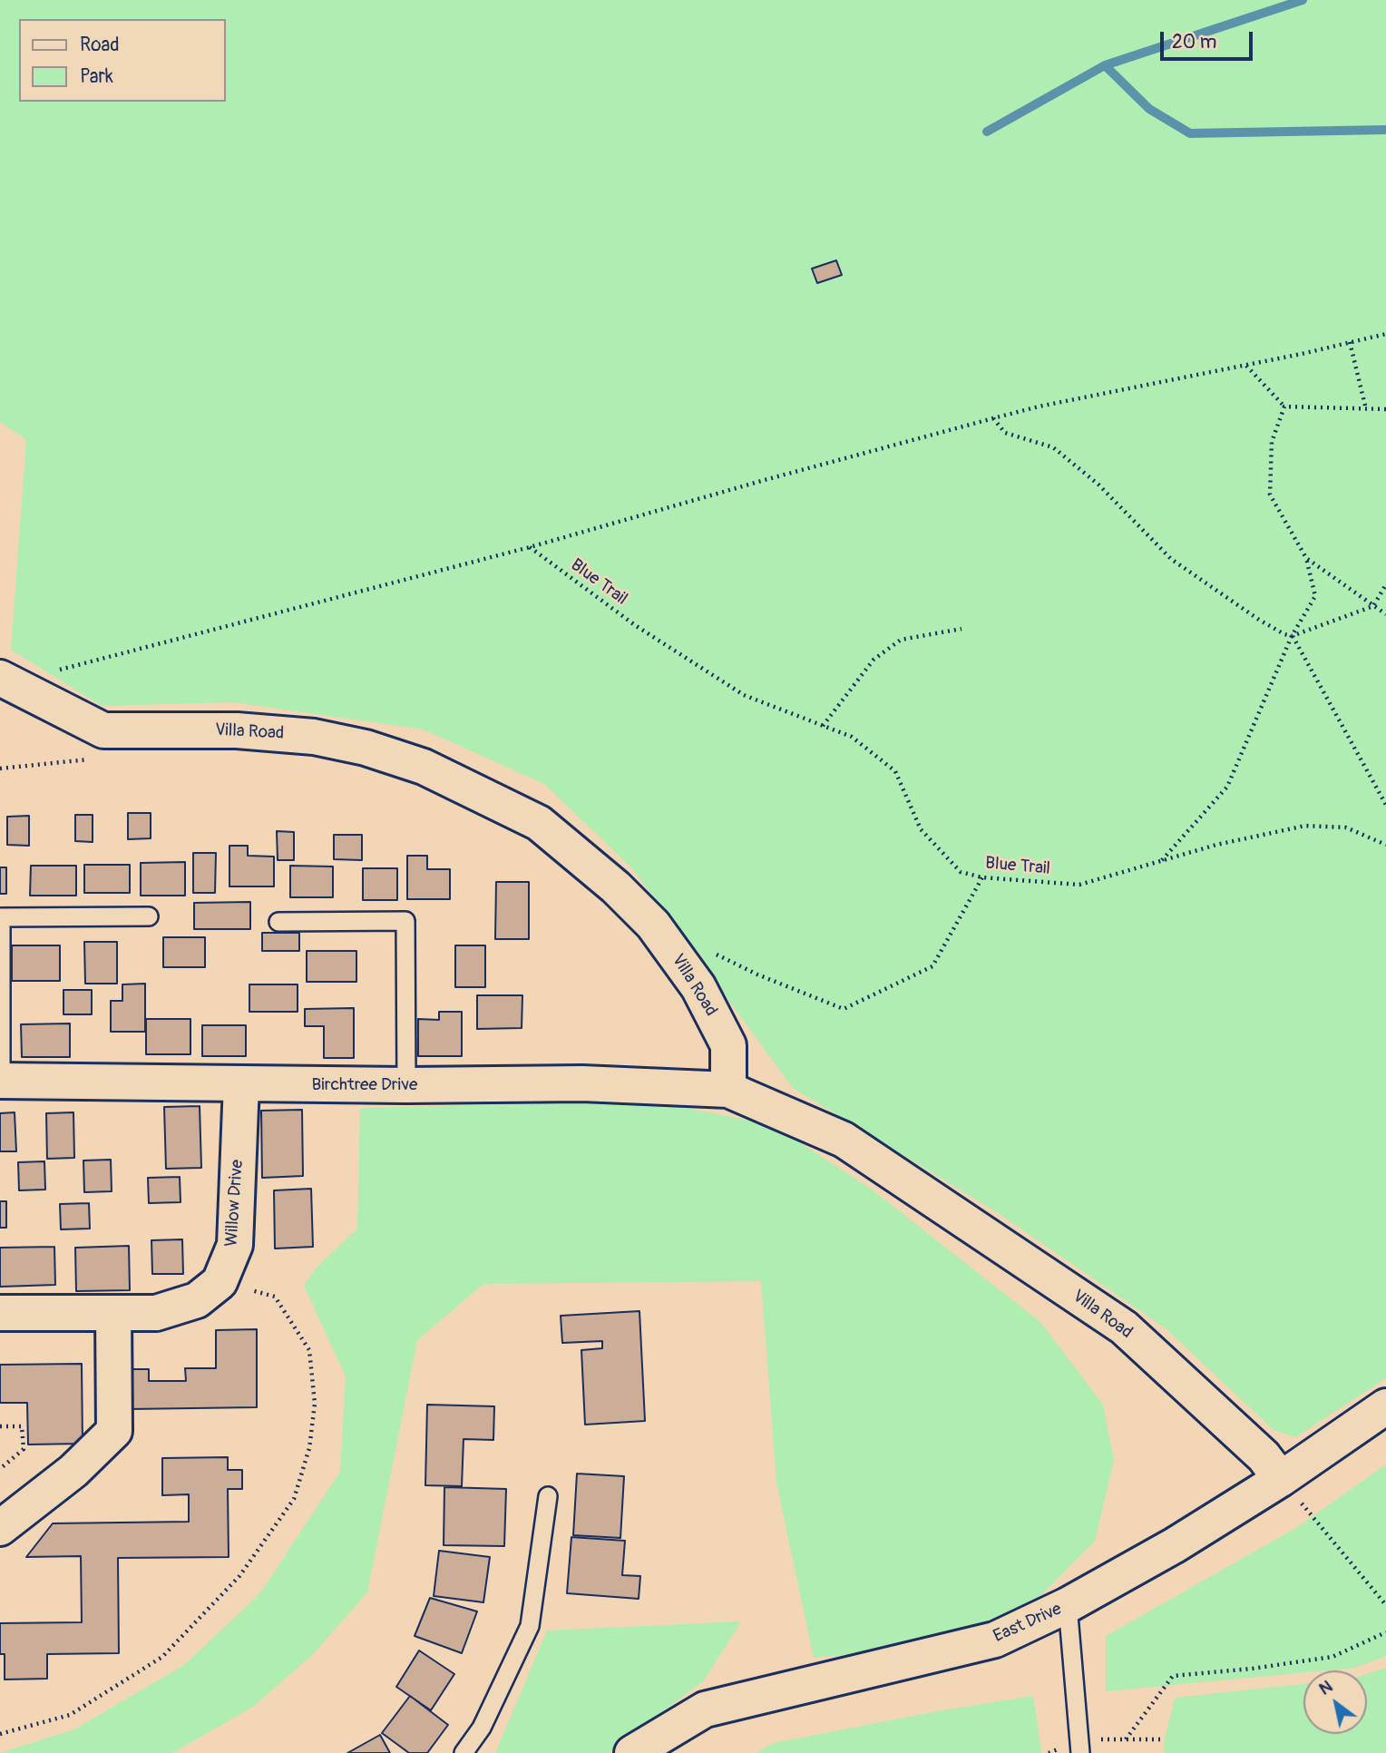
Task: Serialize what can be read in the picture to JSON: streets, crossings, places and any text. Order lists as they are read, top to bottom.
{
  "streets": {
    "street": [
      "Villa Road",
      "Birchtree Drive",
      "Willow Drive",
      "East Drive"
    ],
    "path": ["Blue Trail"]
  },
  "crossings": [
    ["Villa Road", "Birchtree Drive"],
    ["Villa Road", "East Drive"],
    ["Birchtree Drive", "Willow Drive"]
  ],
  "legend": ["Road", "Park"],
  "scale_bar": "20 m",
  "north": "top left"
}
